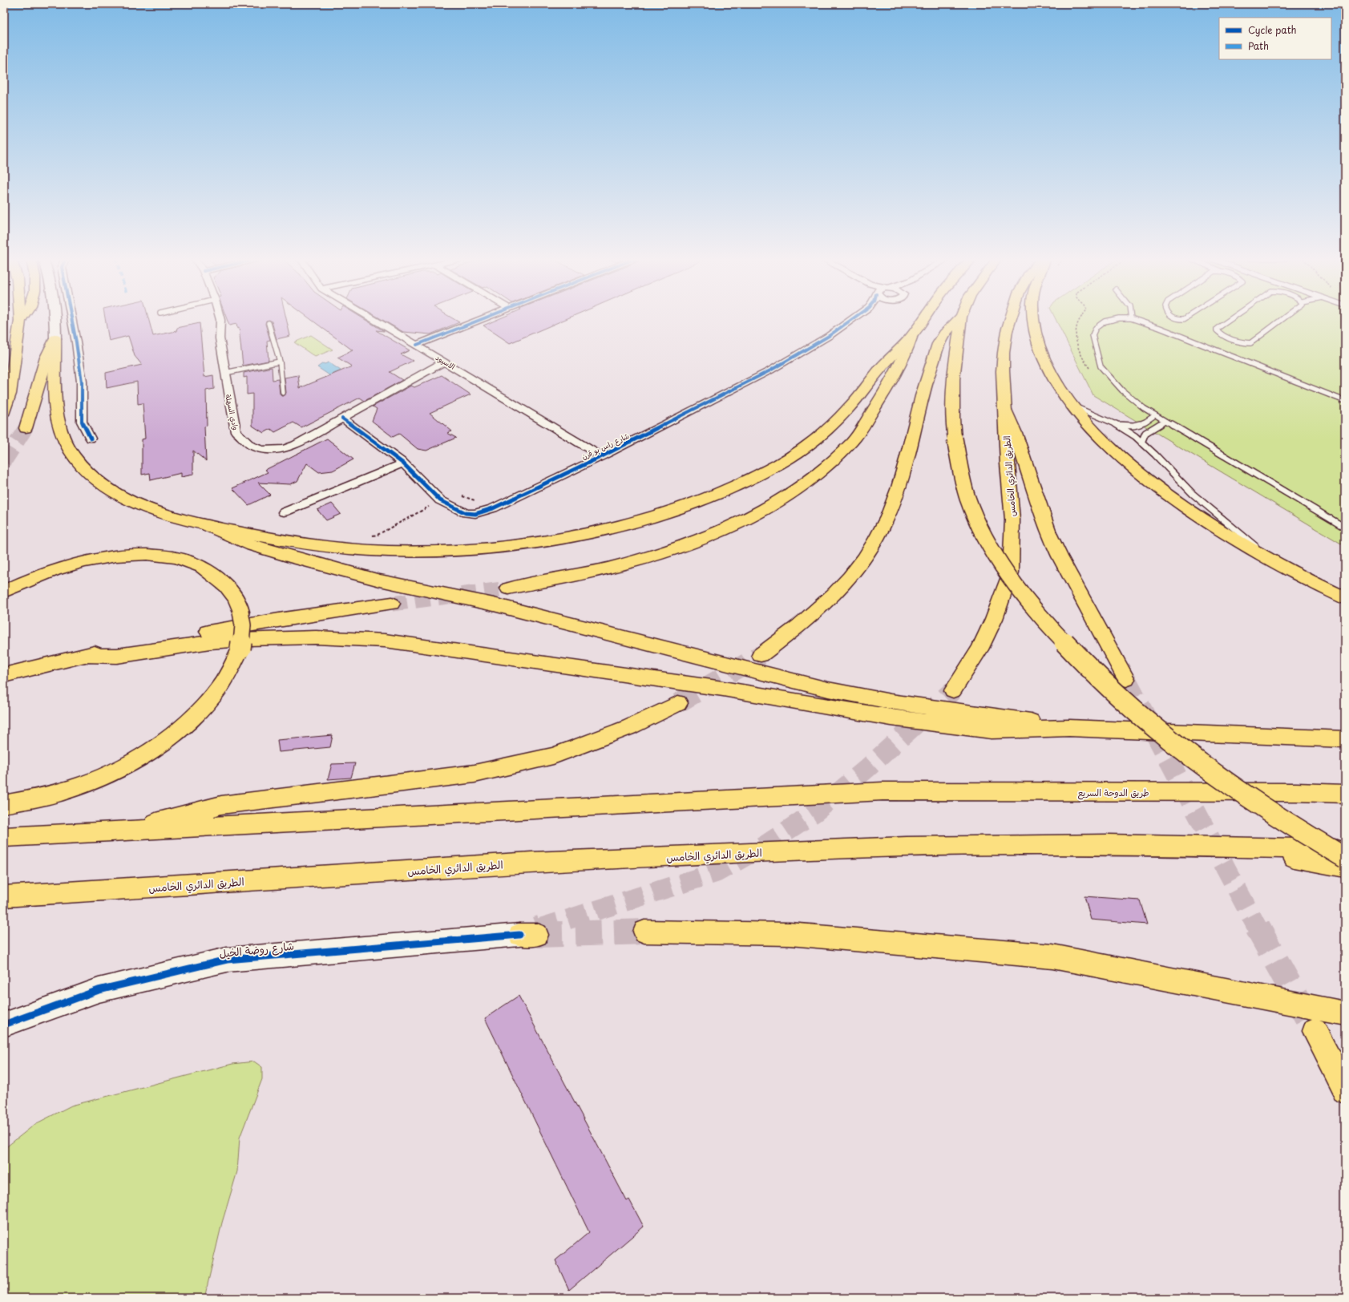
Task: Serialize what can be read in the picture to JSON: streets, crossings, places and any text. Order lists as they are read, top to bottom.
{
  "streets": {
    "main road": ["الطريق الدائري الخامس", "طريق الدوحة السريع"],
    "street": [
      "الاسيود",
      "وادي السهلة",
      "شارع راس بو قرن",
      "شارع روضة الخيل"
    ]
  },
  "crossings": [
    ["الاسيود", "وادي السهلة"],
    ["الاسيود", "شارع راس بو قرن"],
    ["وادي السهلة", "شارع راس بو قرن"]
  ],
  "legend": ["Cycle path", "Path"]
}
